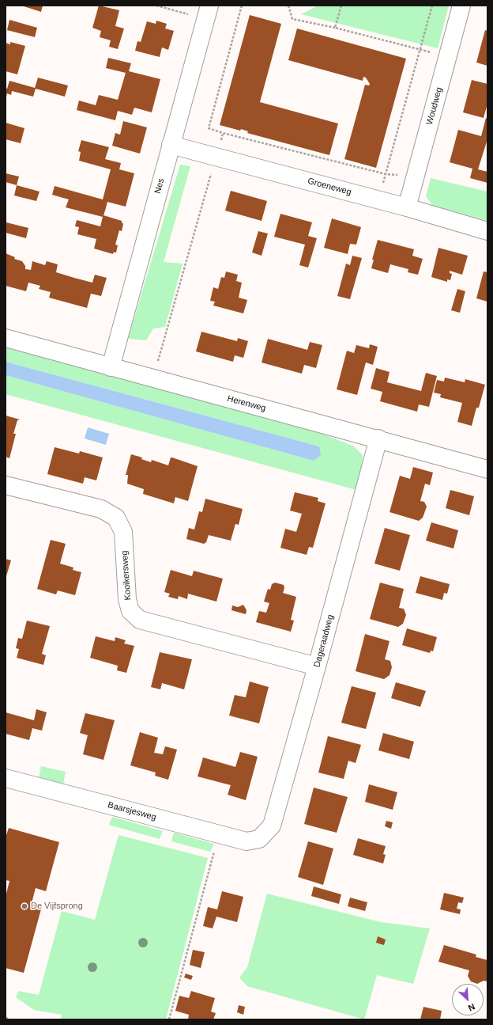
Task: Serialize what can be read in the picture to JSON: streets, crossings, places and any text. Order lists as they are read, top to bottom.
{
  "streets": {
    "street": [
      "Woudweg",
      "Nes",
      "Groeneweg",
      "Herenweg",
      "Kooikersweg",
      "Dageraadweg",
      "Baarsjesweg"
    ]
  },
  "crossings": [
    ["Woudweg", "Groeneweg"],
    ["Nes", "Groeneweg"],
    ["Nes", "Herenweg"],
    ["Herenweg", "Dageraadweg"],
    ["Kooikersweg", "Dageraadweg"],
    ["Dageraadweg", "Baarsjesweg"]
  ],
  "places": ["De Vijfsprong"],
  "north": "bottom right"
}
